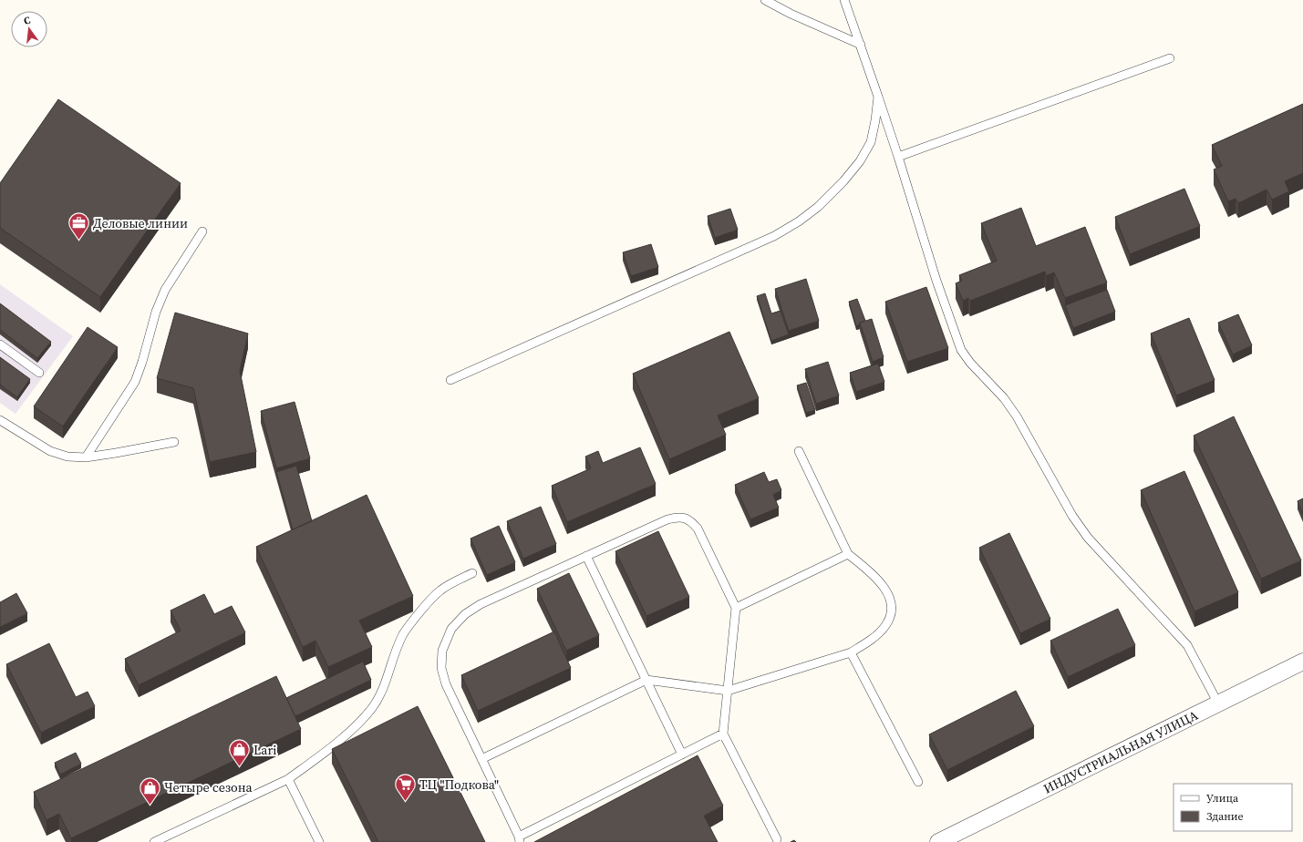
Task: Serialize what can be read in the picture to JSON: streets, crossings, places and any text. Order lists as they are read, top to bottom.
{
  "streets": {
    "street": ["ИНДУСТРИАЛЬНАЯ УЛИЦА"]
  },
  "places": {
    "office": ["Деловые линии"],
    "shop": ["Lari", "Четыре сезона"],
    "supermarket": ["ТЦ \"Подкова\""]
  },
  "legend": ["Улица", "Здание"],
  "north": "top"
}
